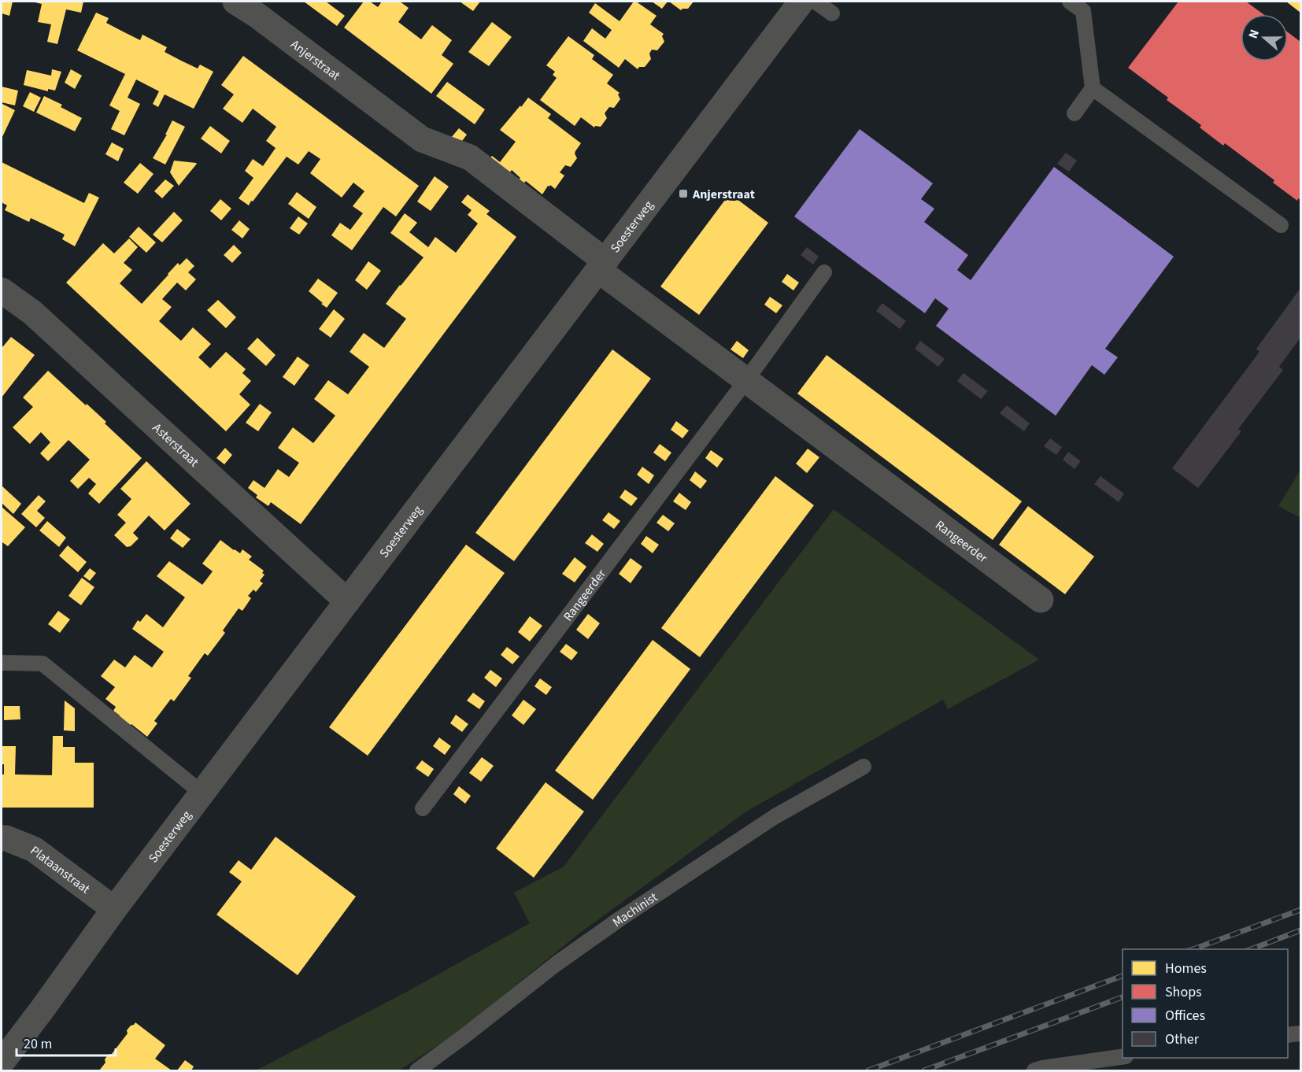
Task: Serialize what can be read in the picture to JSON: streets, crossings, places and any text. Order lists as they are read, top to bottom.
{
  "streets": {
    "street": [
      "Anjerstraat",
      "Soesterweg",
      "Asterstraat",
      "Rangeerder",
      "Plataanstraat"
    ],
    "lane": ["Machinist"]
  },
  "crossings": [
    ["Anjerstraat", "Soesterweg"],
    ["Anjerstraat", "Rangeerder"],
    ["Soesterweg", "Asterstraat"],
    ["Soesterweg", "Rangeerder"],
    ["Soesterweg", "Plataanstraat"]
  ],
  "places": {
    "transit": ["Anjerstraat"]
  },
  "legend": [
    "Homes",
    "Shops",
    "Offices",
    "Other"
  ],
  "scale_bar": "20 m",
  "north": "left"
}
